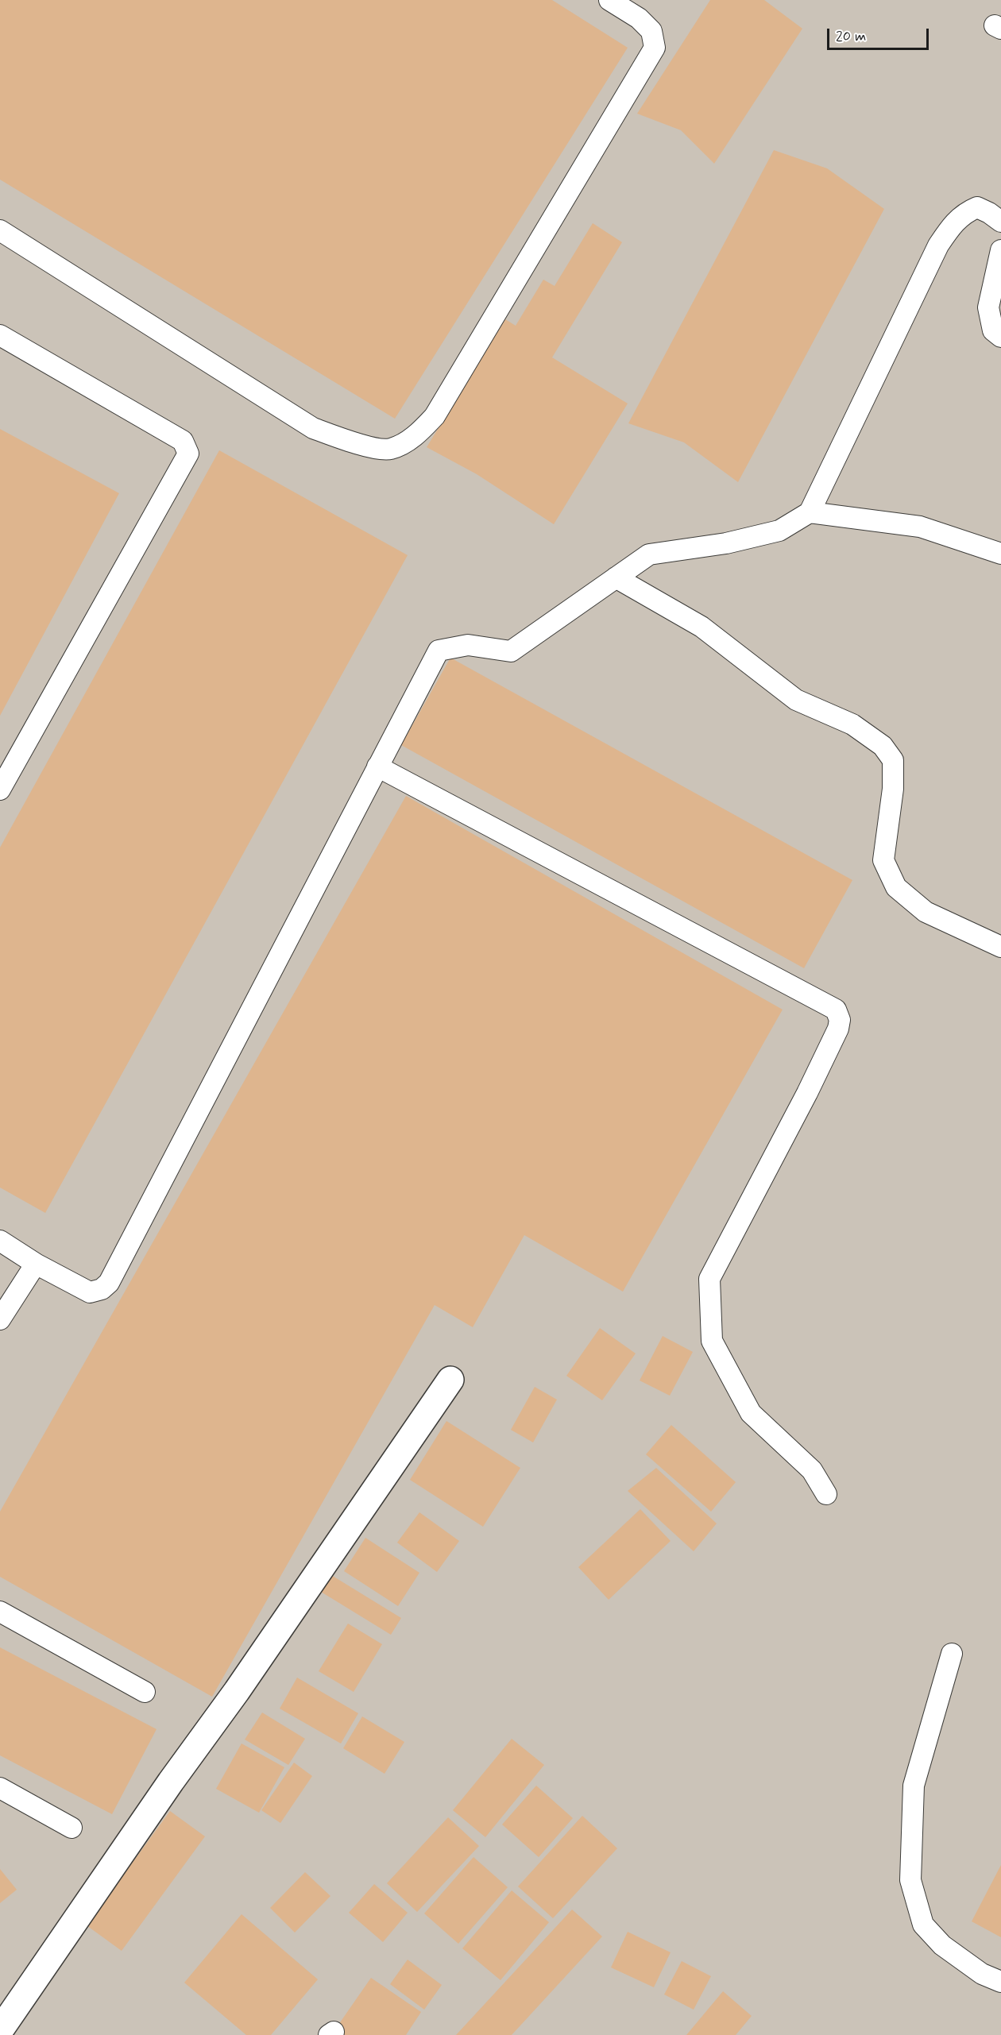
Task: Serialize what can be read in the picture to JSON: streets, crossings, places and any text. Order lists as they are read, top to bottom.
{
  "scale_bar": "20 m"
}
